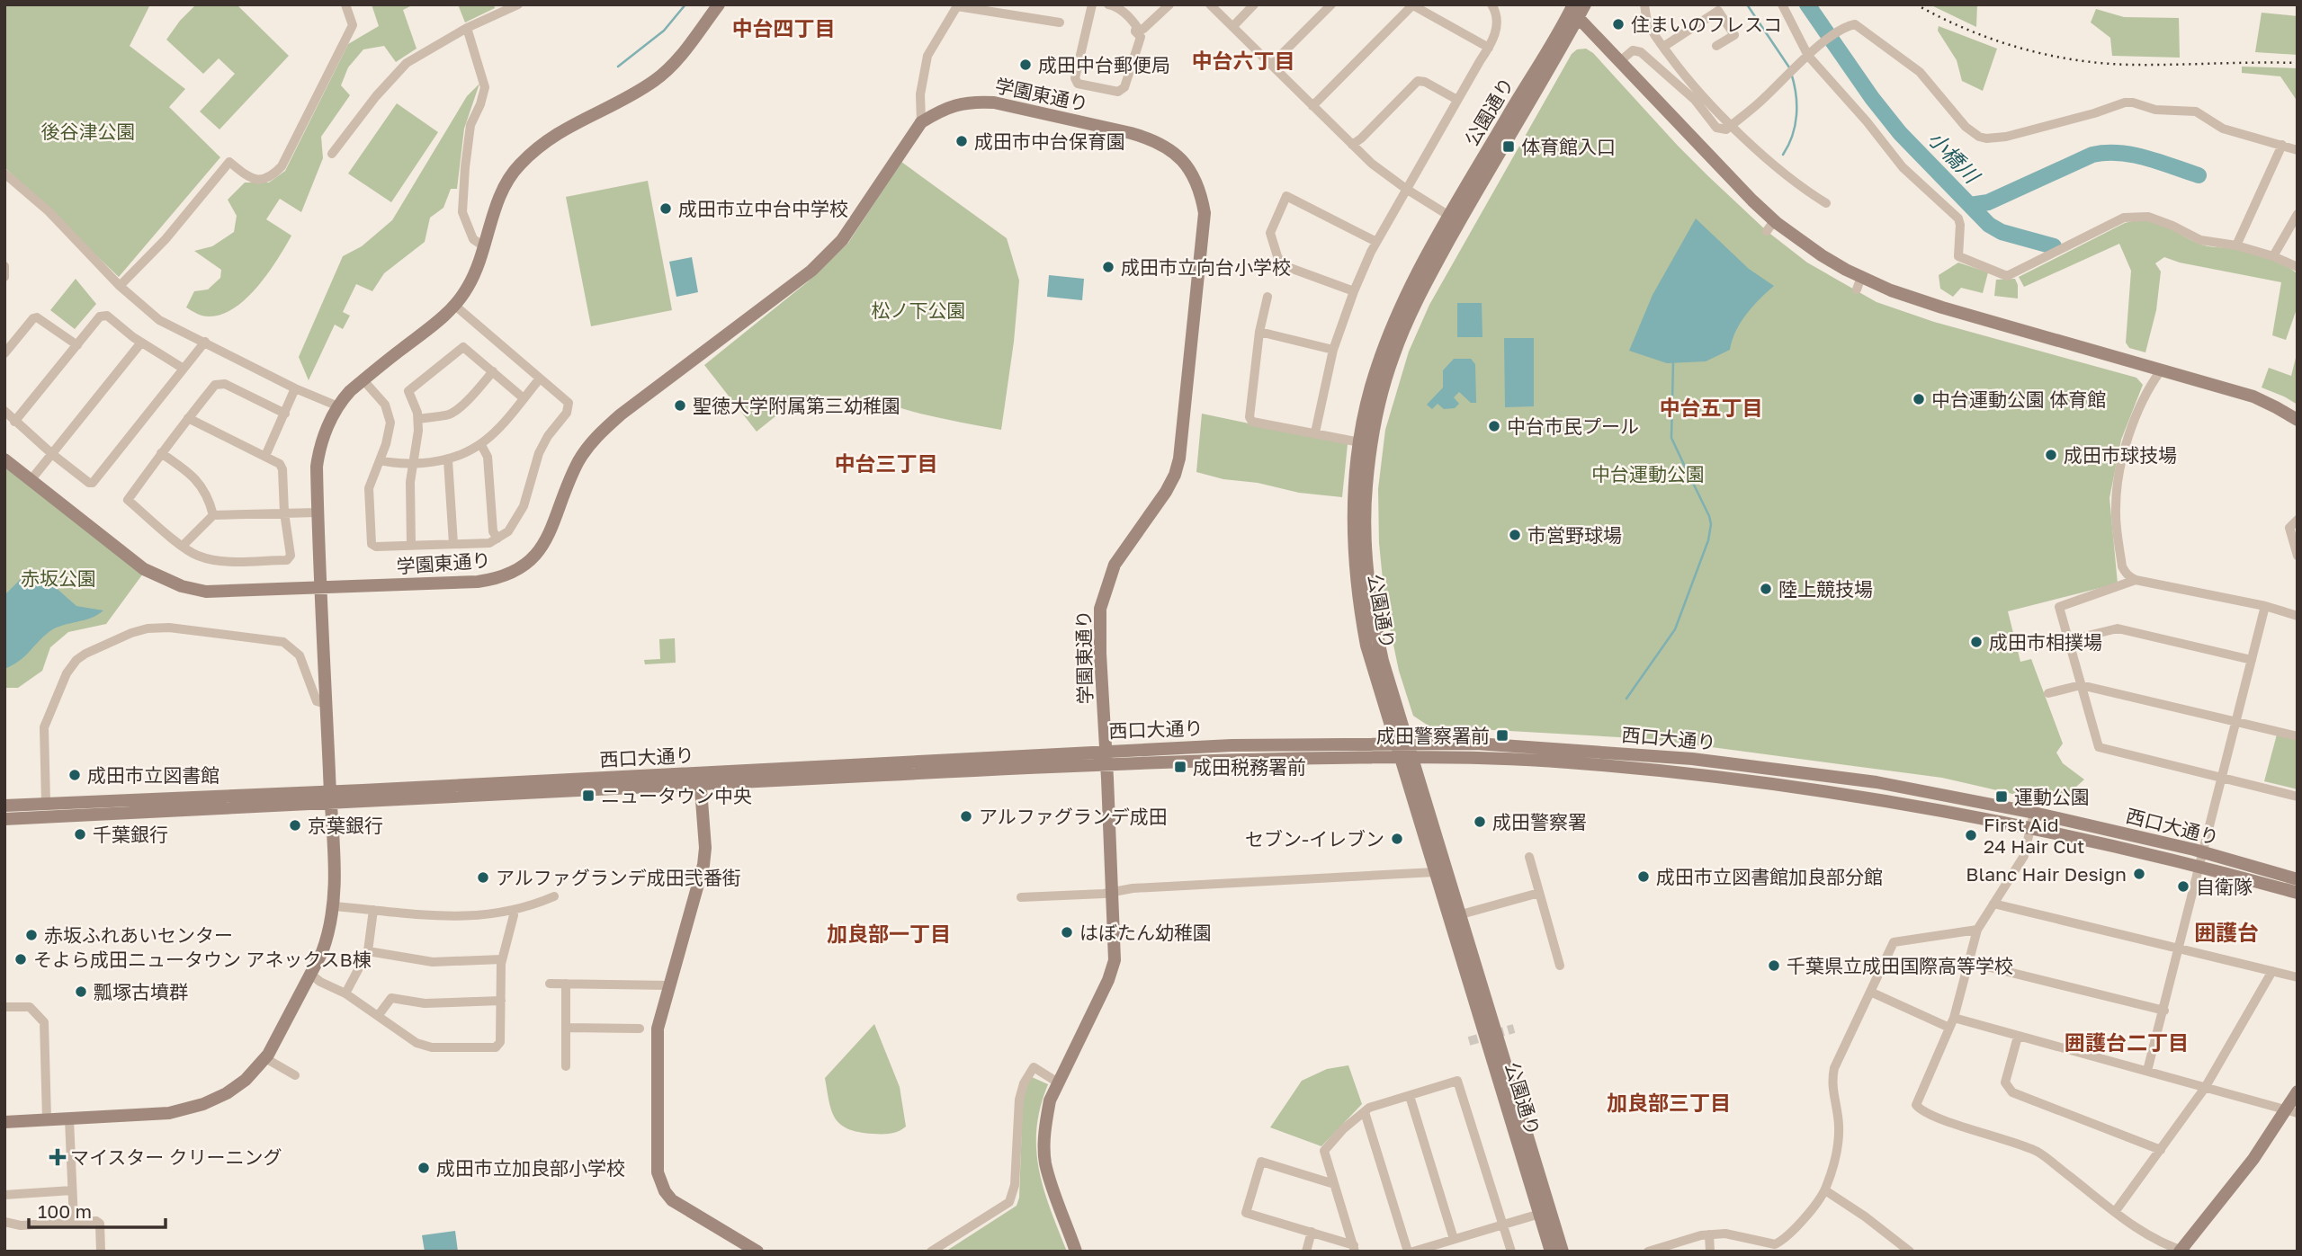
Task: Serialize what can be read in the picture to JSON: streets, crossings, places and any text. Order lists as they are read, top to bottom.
{
  "streets": {
    "street": ["学園東通り", "公園通り", "西口大通り"]
  },
  "crossings": [
    ["学園東通り", "西口大通り"],
    ["公園通り", "西口大通り"]
  ],
  "districts": [
    "中台四丁目",
    "中台六丁目",
    "中台五丁目",
    "中台三丁目",
    "囲護台",
    "加良部一丁目",
    "囲護台二丁目",
    "加良部三丁目"
  ],
  "water": ["小橋川"],
  "parks": [
    "後谷津公園",
    "松ノ下公園",
    "中台運動公園",
    "赤坂公園"
  ],
  "places": {
    "other": [
      "住まいのフレスコ",
      "成田中台郵便局",
      "成田市中台保育園",
      "成田市立中台中学校",
      "成田市立向台小学校",
      "中台運動公園 体育館",
      "聖徳大学附属第三幼稚園",
      "中台市民プール",
      "成田市球技場",
      "市営野球場",
      "陸上競技場",
      "成田市相撲場",
      "成田市立図書館",
      "アルファグランデ成田",
      "成田警察署",
      "京葉銀行",
      "千葉銀行",
      "First Aid 24 Hair Cut",
      "セブン-イレブン",
      "Blanc Hair Design",
      "成田市立図書館加良部分館",
      "アルファグランデ成田弐番街",
      "自衛隊",
      "はぼたん幼稚園",
      "赤坂ふれあいセンター",
      "そよら成田ニュータウン アネックスB棟",
      "千葉県立成田国際高等学校",
      "瓢塚古墳群",
      "成田市立加良部小学校"
    ],
    "transit": [
      "体育館入口",
      "成田警察署前",
      "成田税務署前",
      "ニュータウン中央",
      "運動公園"
    ],
    "health": ["マイスター クリーニング"]
  },
  "scale_bar": "100 m"
}
